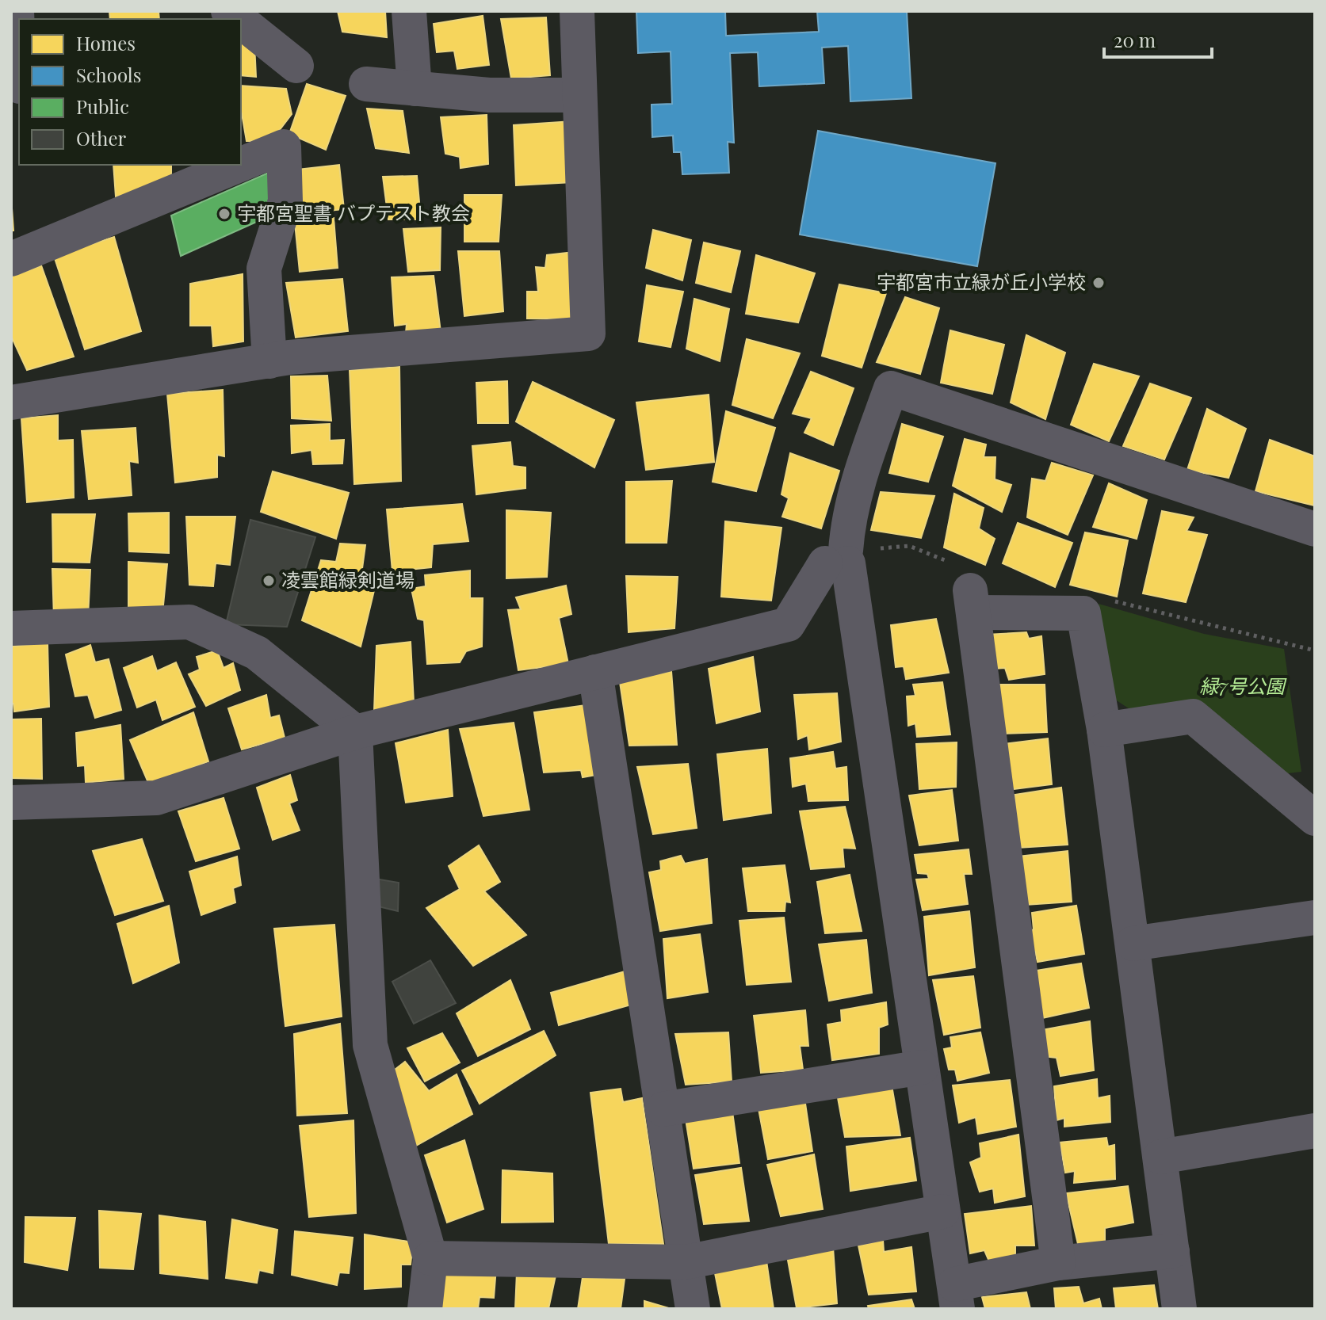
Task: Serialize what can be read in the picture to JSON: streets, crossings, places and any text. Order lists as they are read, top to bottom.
{
  "parks": ["緑7号公園"],
  "places": ["宇都宮聖書 バプテスト教会", "宇都宮市立緑が丘小学校", "凌雲館緑剣道場"],
  "legend": [
    "Homes",
    "Schools",
    "Public",
    "Other"
  ],
  "scale_bar": "20 m"
}
